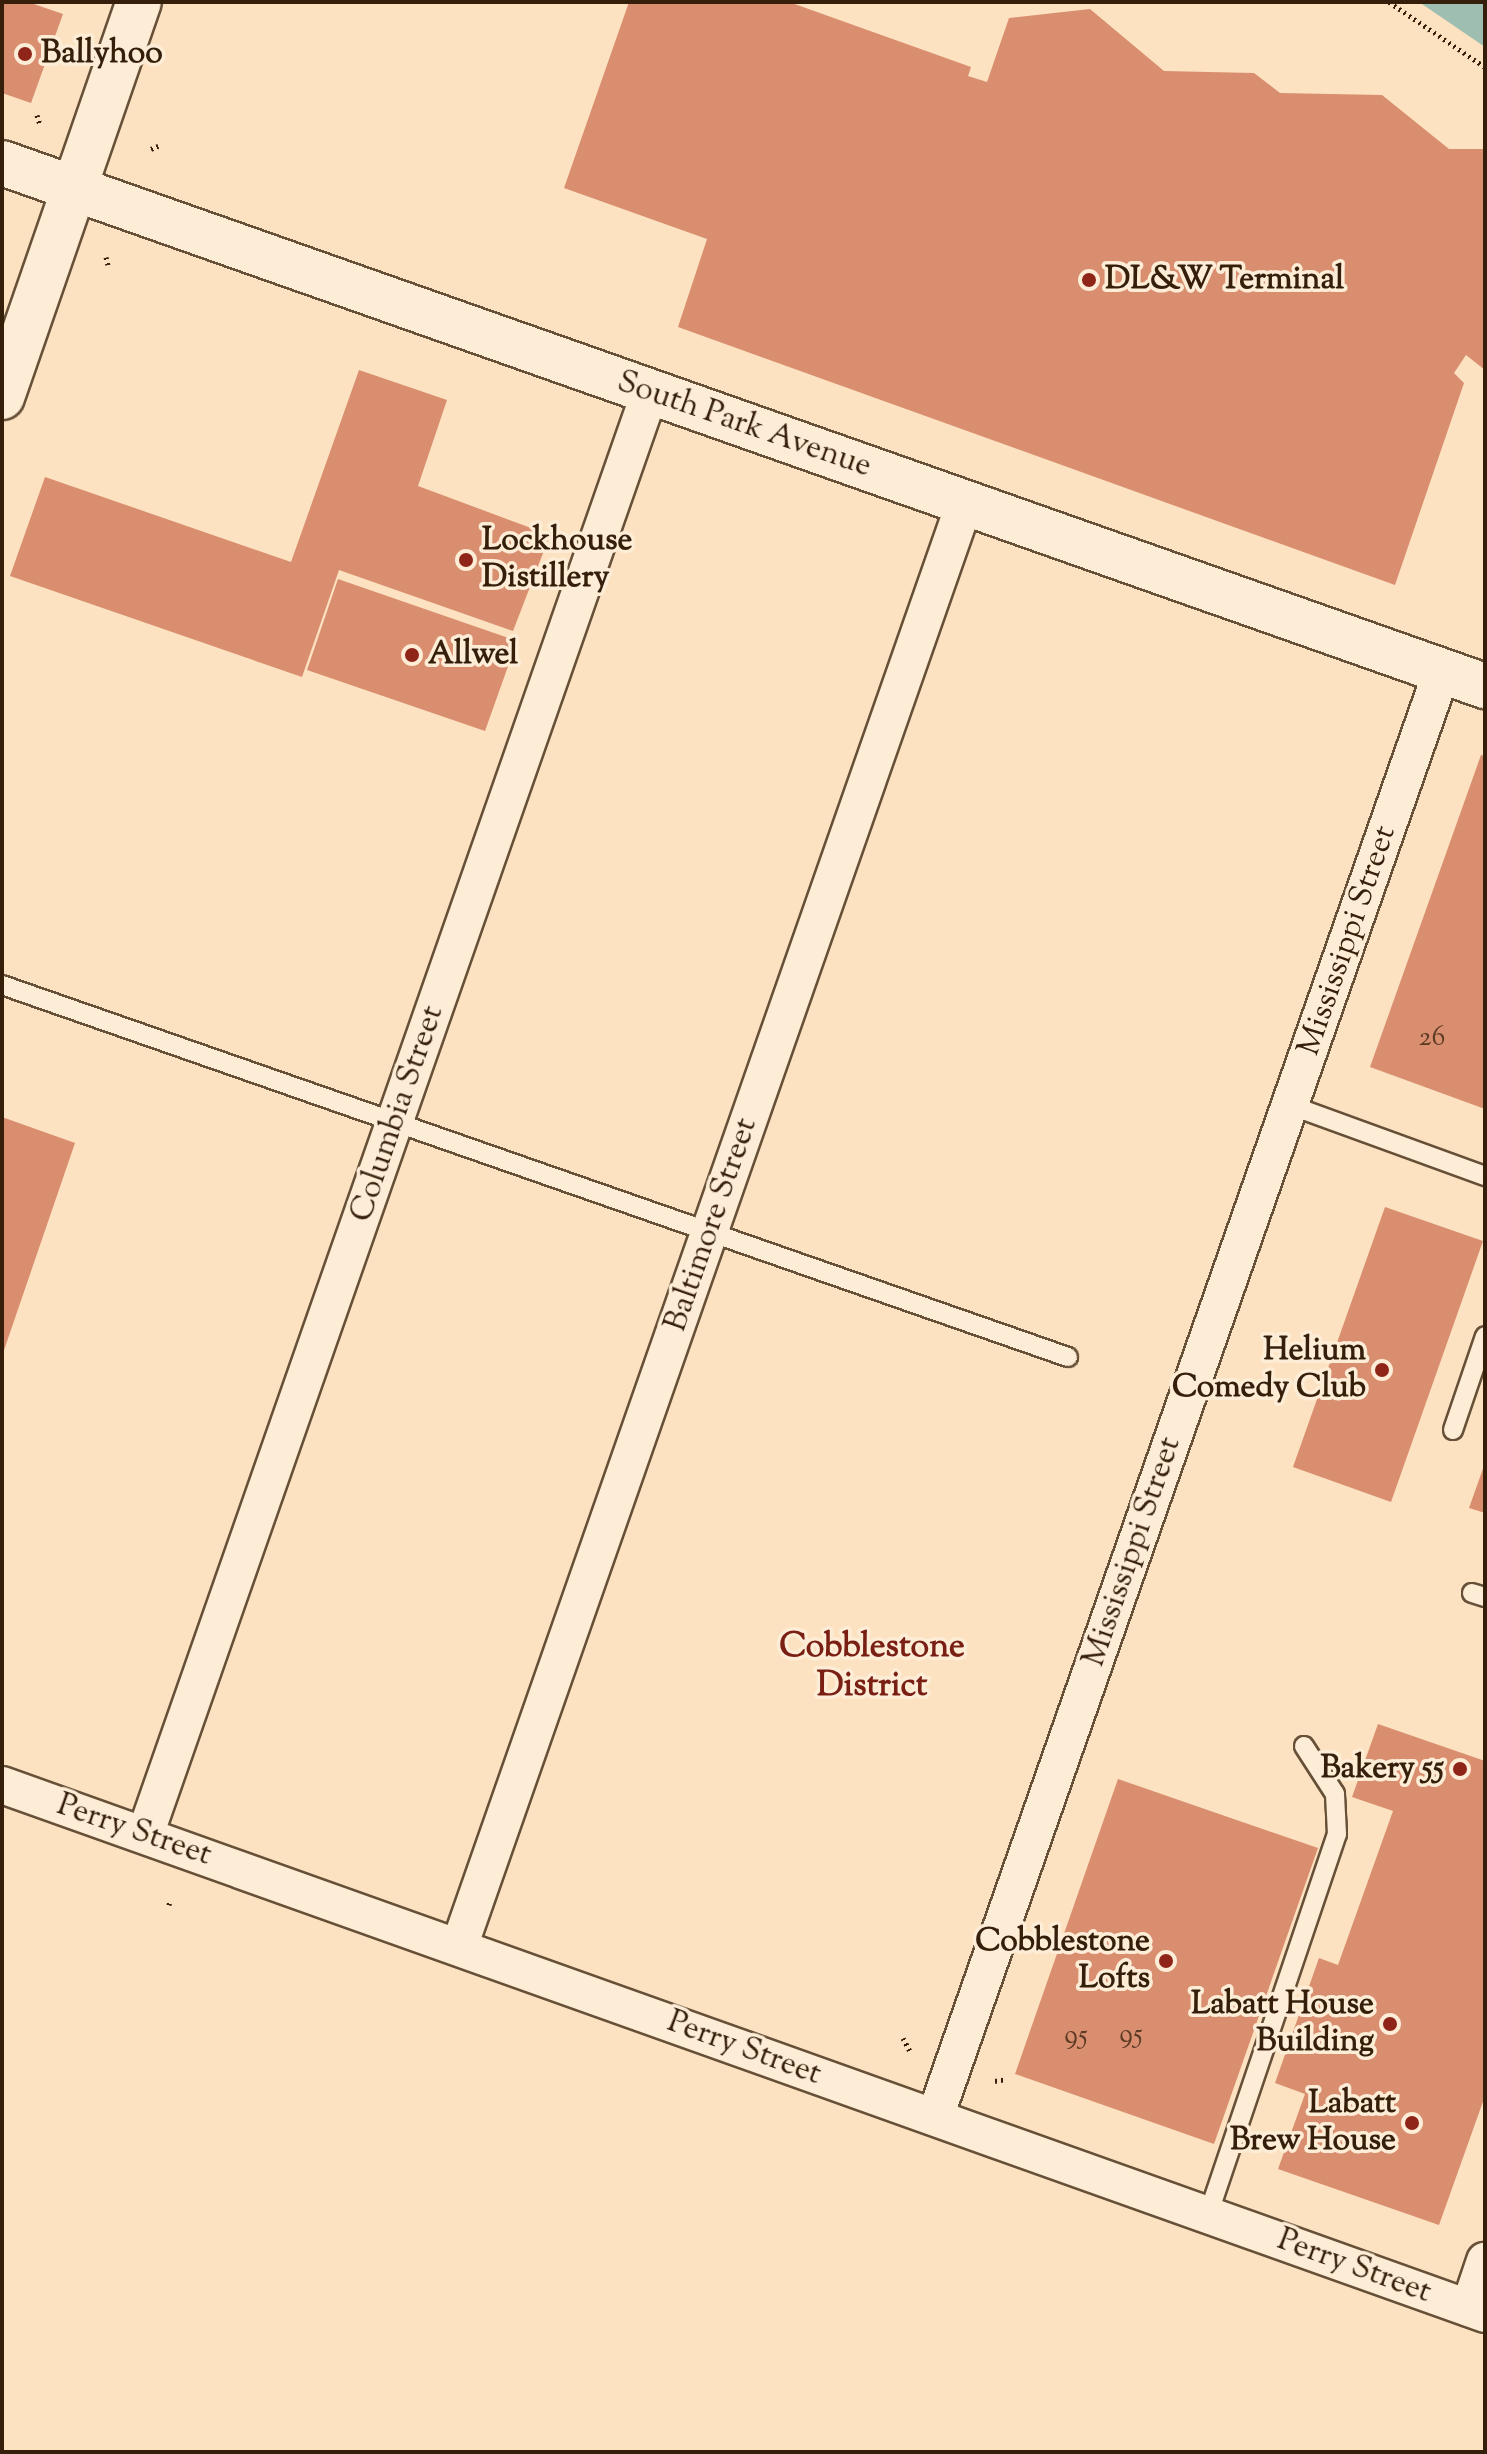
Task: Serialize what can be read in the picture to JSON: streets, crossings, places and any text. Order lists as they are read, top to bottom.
{
  "streets": {
    "street": [
      "South Park Avenue",
      "Mississippi Street",
      "Columbia Street",
      "Baltimore Street",
      "Perry Street"
    ]
  },
  "crossings": [
    ["South Park Avenue", "Mississippi Street"],
    ["South Park Avenue", "Columbia Street"],
    ["South Park Avenue", "Baltimore Street"],
    ["Mississippi Street", "Perry Street"],
    ["Columbia Street", "Perry Street"],
    ["Baltimore Street", "Perry Street"]
  ],
  "districts": ["Cobblestone District"],
  "places": [
    "Ballyhoo",
    "DL&W Terminal",
    "Lockhouse Distillery",
    "Allwel",
    "Helium Comedy Club",
    "Bakery 55",
    "Cobblestone Lofts",
    "Labatt House Building",
    "Labatt Brew House"
  ],
  "house_numbers": ["26", "95", "95"]
}
